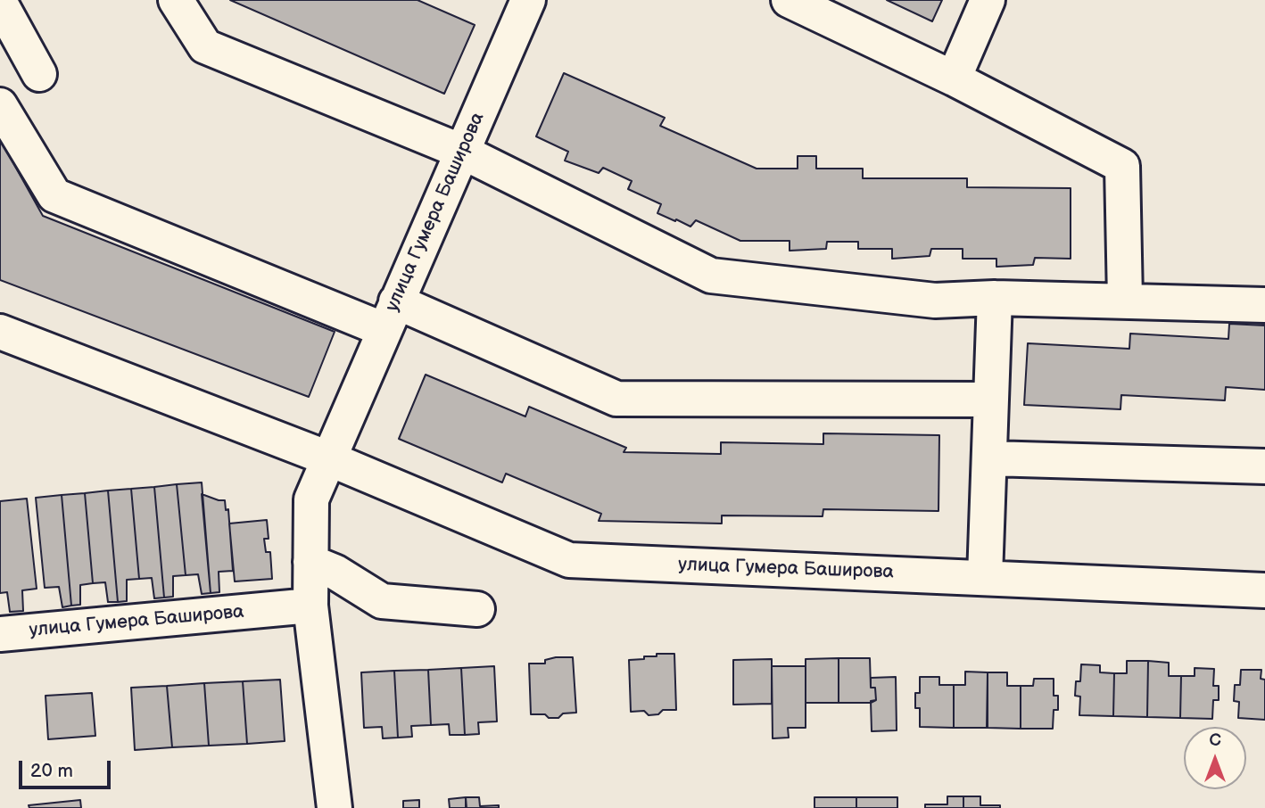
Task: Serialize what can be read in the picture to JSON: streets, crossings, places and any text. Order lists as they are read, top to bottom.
{
  "streets": {
    "street": ["улица Гумера Баширова"]
  },
  "scale_bar": "20 m",
  "north": "top"
}
